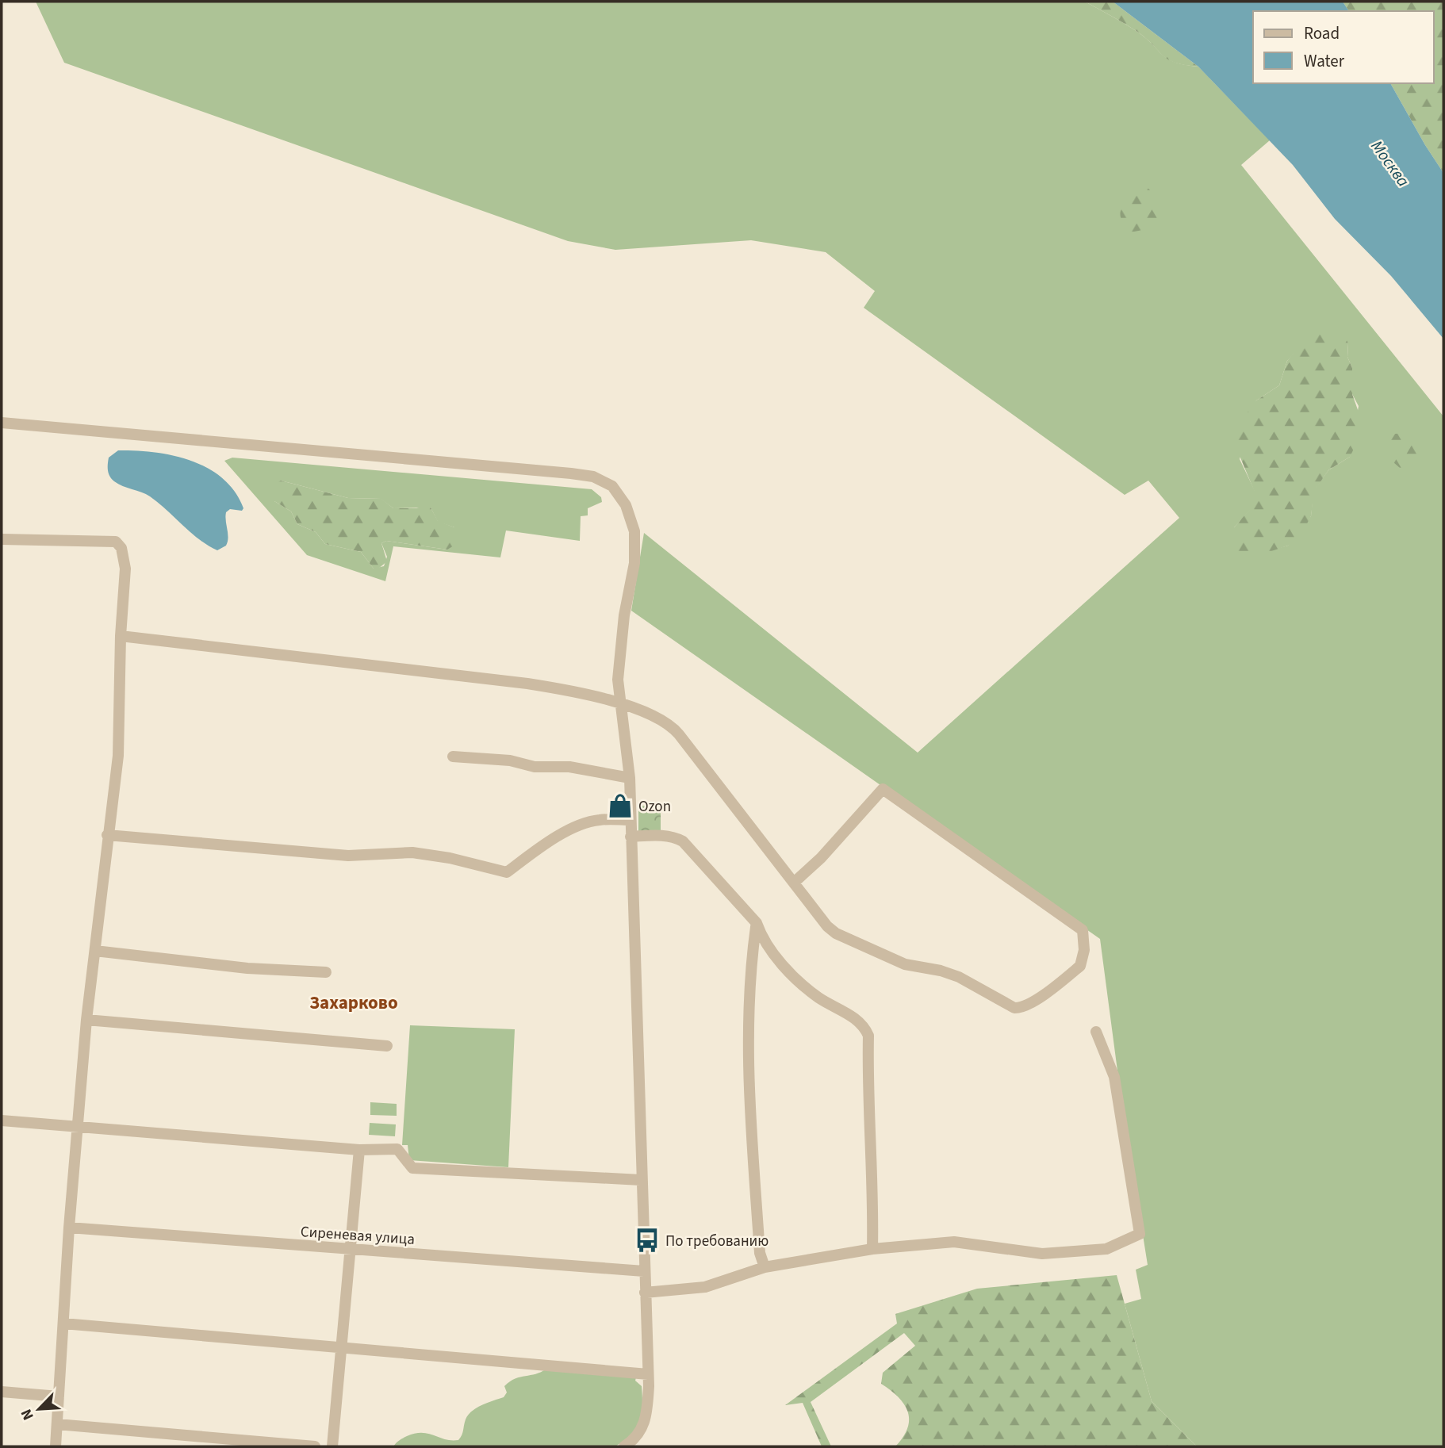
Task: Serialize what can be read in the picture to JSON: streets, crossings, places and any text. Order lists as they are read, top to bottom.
{
  "streets": {
    "street": ["Сиреневая улица"]
  },
  "districts": ["Захарково"],
  "water": ["Москва"],
  "places": {
    "shop": ["Ozon"],
    "bus stop": ["По требованию"]
  },
  "legend": ["Road", "Water"],
  "north": "bottom left"
}
